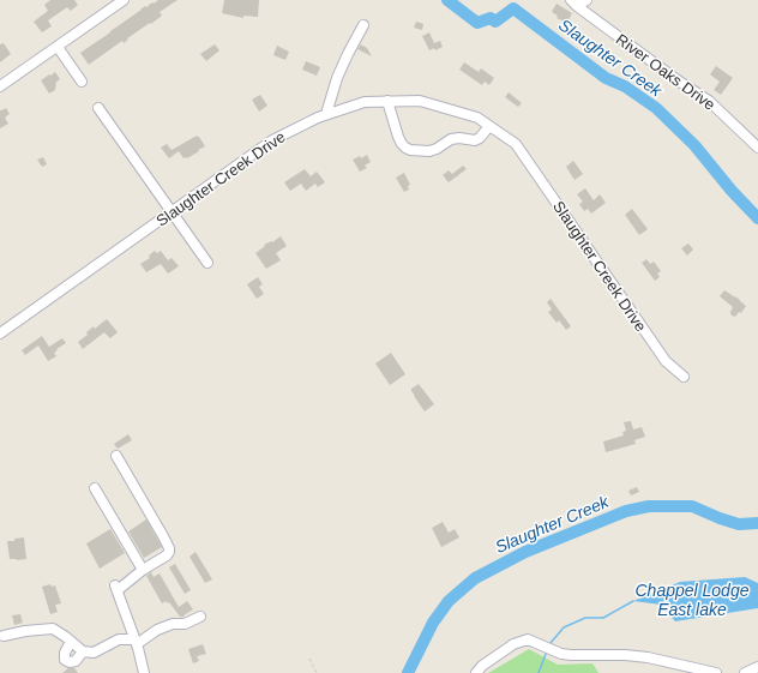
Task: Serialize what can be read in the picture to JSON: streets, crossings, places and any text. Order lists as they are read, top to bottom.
{
  "streets": {
    "street": ["River Oaks Drive", "Slaughter Creek Drive"]
  },
  "water": ["Slaughter Creek", "Chappel Lodge East lake"]
}
